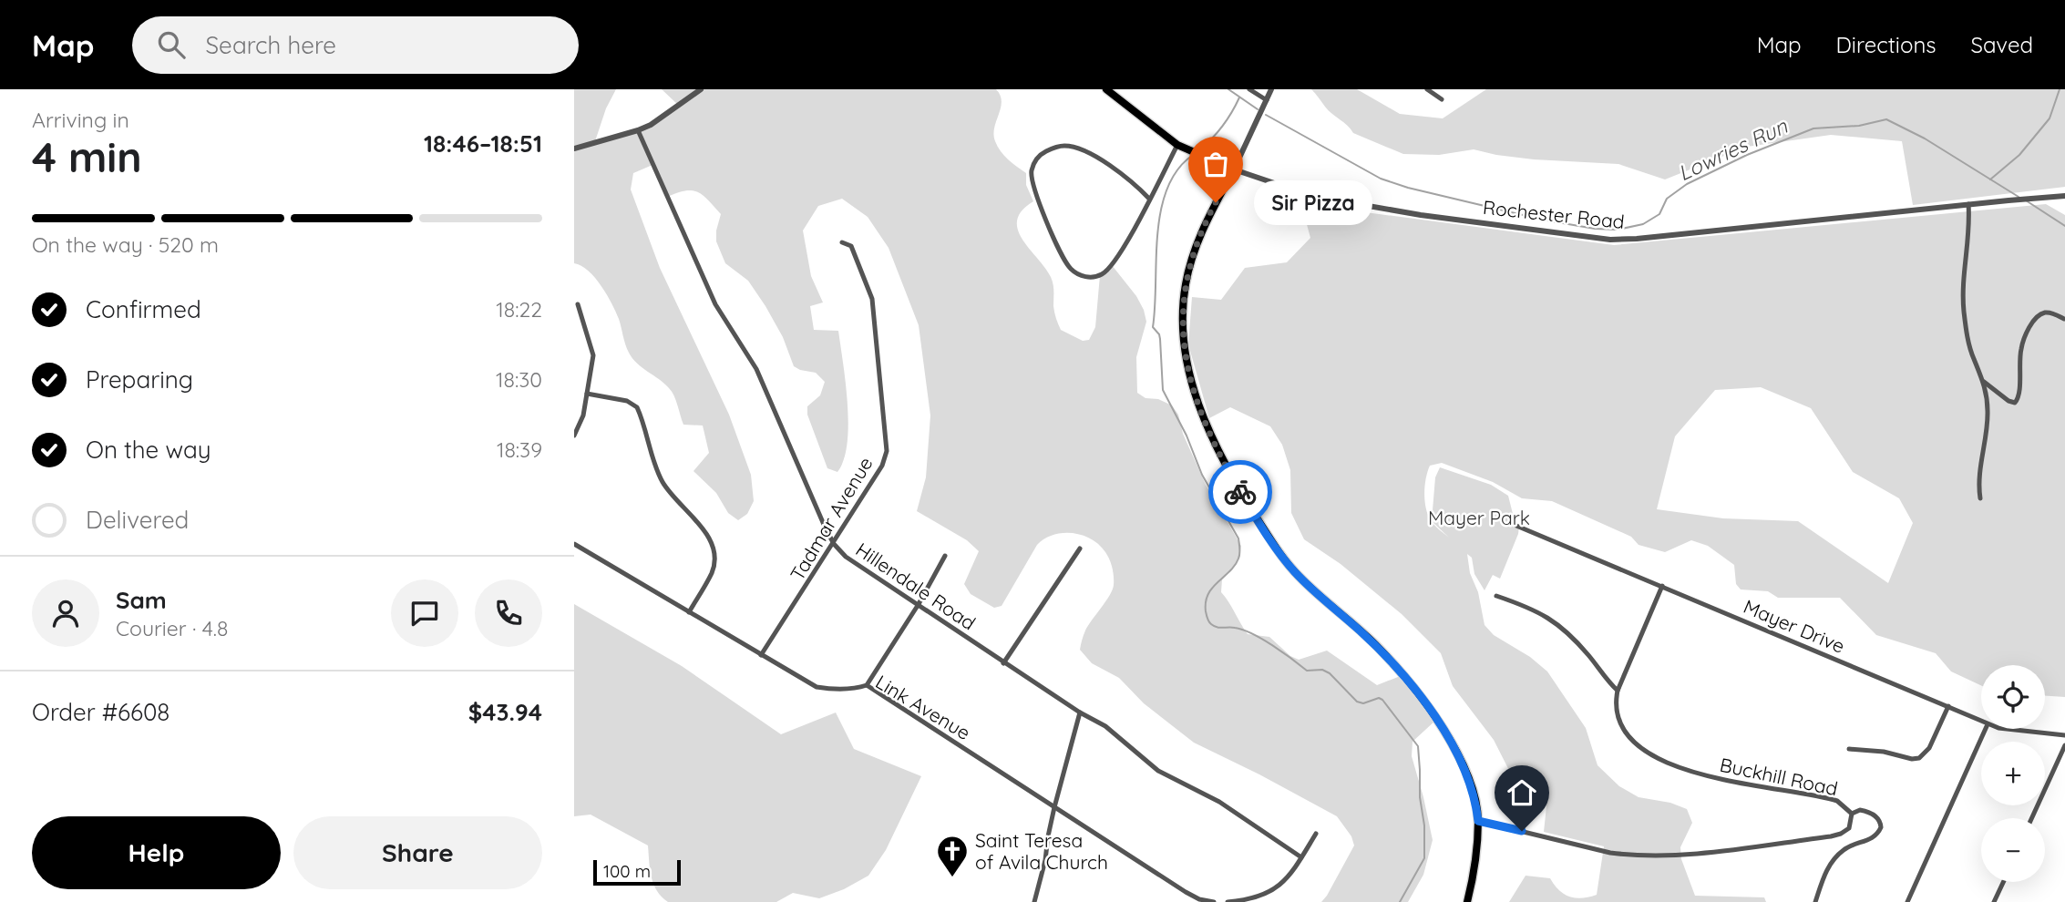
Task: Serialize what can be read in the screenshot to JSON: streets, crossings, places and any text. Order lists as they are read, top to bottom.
{
  "streets": {
    "main road": ["Rochester Road"],
    "street": [
      "Tadmar Avenue",
      "Hillendale Road",
      "Mayer Drive",
      "Link Avenue",
      "Buckhill Road"
    ]
  },
  "crossings": [
    ["Tadmar Avenue", "Hillendale Road"],
    ["Tadmar Avenue", "Link Avenue"],
    ["Mayer Drive", "Buckhill Road"]
  ],
  "water": ["Lowries Run"],
  "parks": ["Mayer Park"],
  "places": {
    "other": ["Sir Pizza"],
    "church": ["Saint Teresa of Avila Church"]
  },
  "scale_bar": "100 m",
  "page": {
    "header": "Map",
    "search": "Search here",
    "nav": ["Map", "Directions", "Saved"],
    "heading": ["4 min", "Arriving in", "18:46–18:51"],
    "panel": [
      "Sam",
      "Courier · 4.8",
      "Order #6608",
      "$43.94"
    ],
    "bubble": "Sir Pizza",
    "bar": "On the way · 520 m",
    "list": [
      ["Confirmed", "18:22"],
      ["Preparing", "18:30"],
      ["On the way", "18:39"],
      "Delivered"
    ],
    "map_buttons": ["+", "−"],
    "buttons": ["Help", "Share"],
    "scale": "100 m"
  }
}
